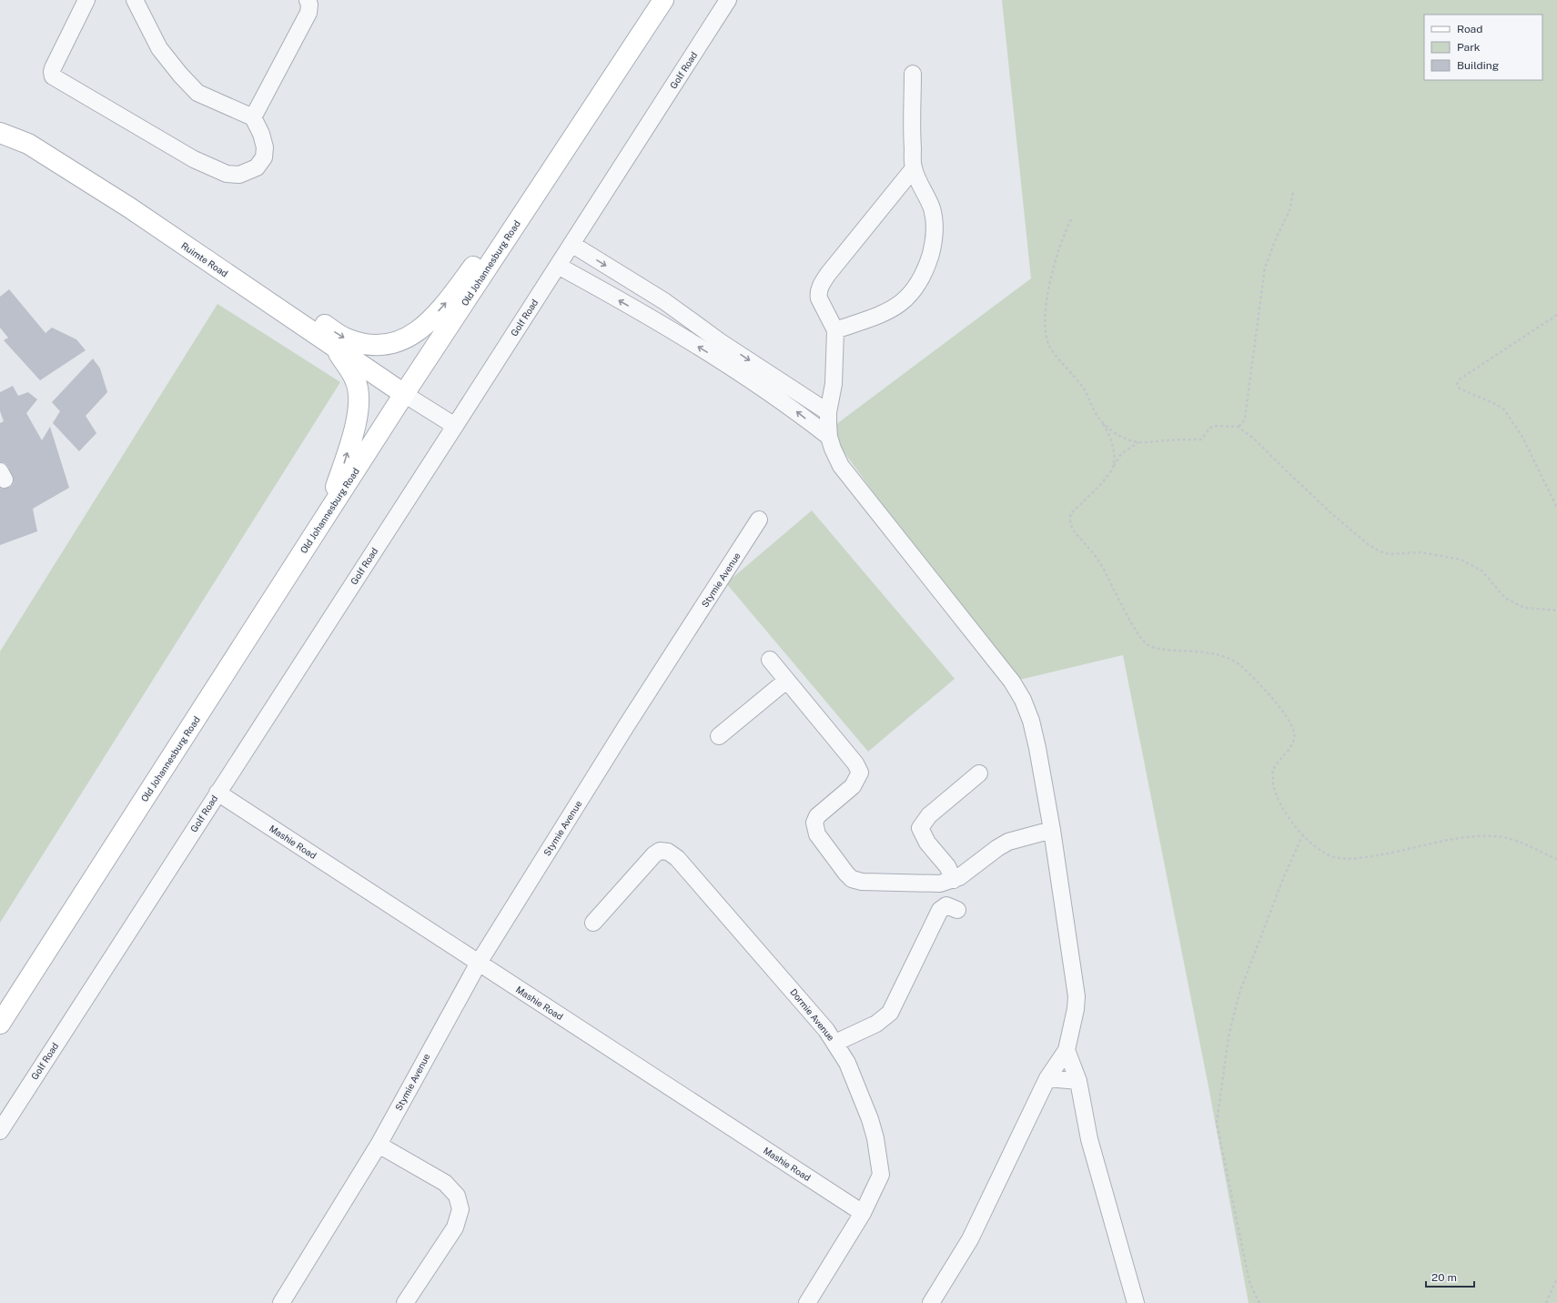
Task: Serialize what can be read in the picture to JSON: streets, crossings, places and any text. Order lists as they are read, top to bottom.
{
  "streets": {
    "main road": ["Ruimte Road", "Old Johannesburg Road"],
    "street": [
      "Golf Road",
      "Stymie Avenue",
      "Mashie Road",
      "Dormie Avenue"
    ]
  },
  "crossings": [
    ["Golf Road", "Mashie Road"],
    ["Ruimte Road", "Old Johannesburg Road"],
    ["Stymie Avenue", "Mashie Road"],
    ["Mashie Road", "Dormie Avenue"]
  ],
  "legend": ["Road", "Park", "Building"],
  "scale_bar": "20 m"
}
